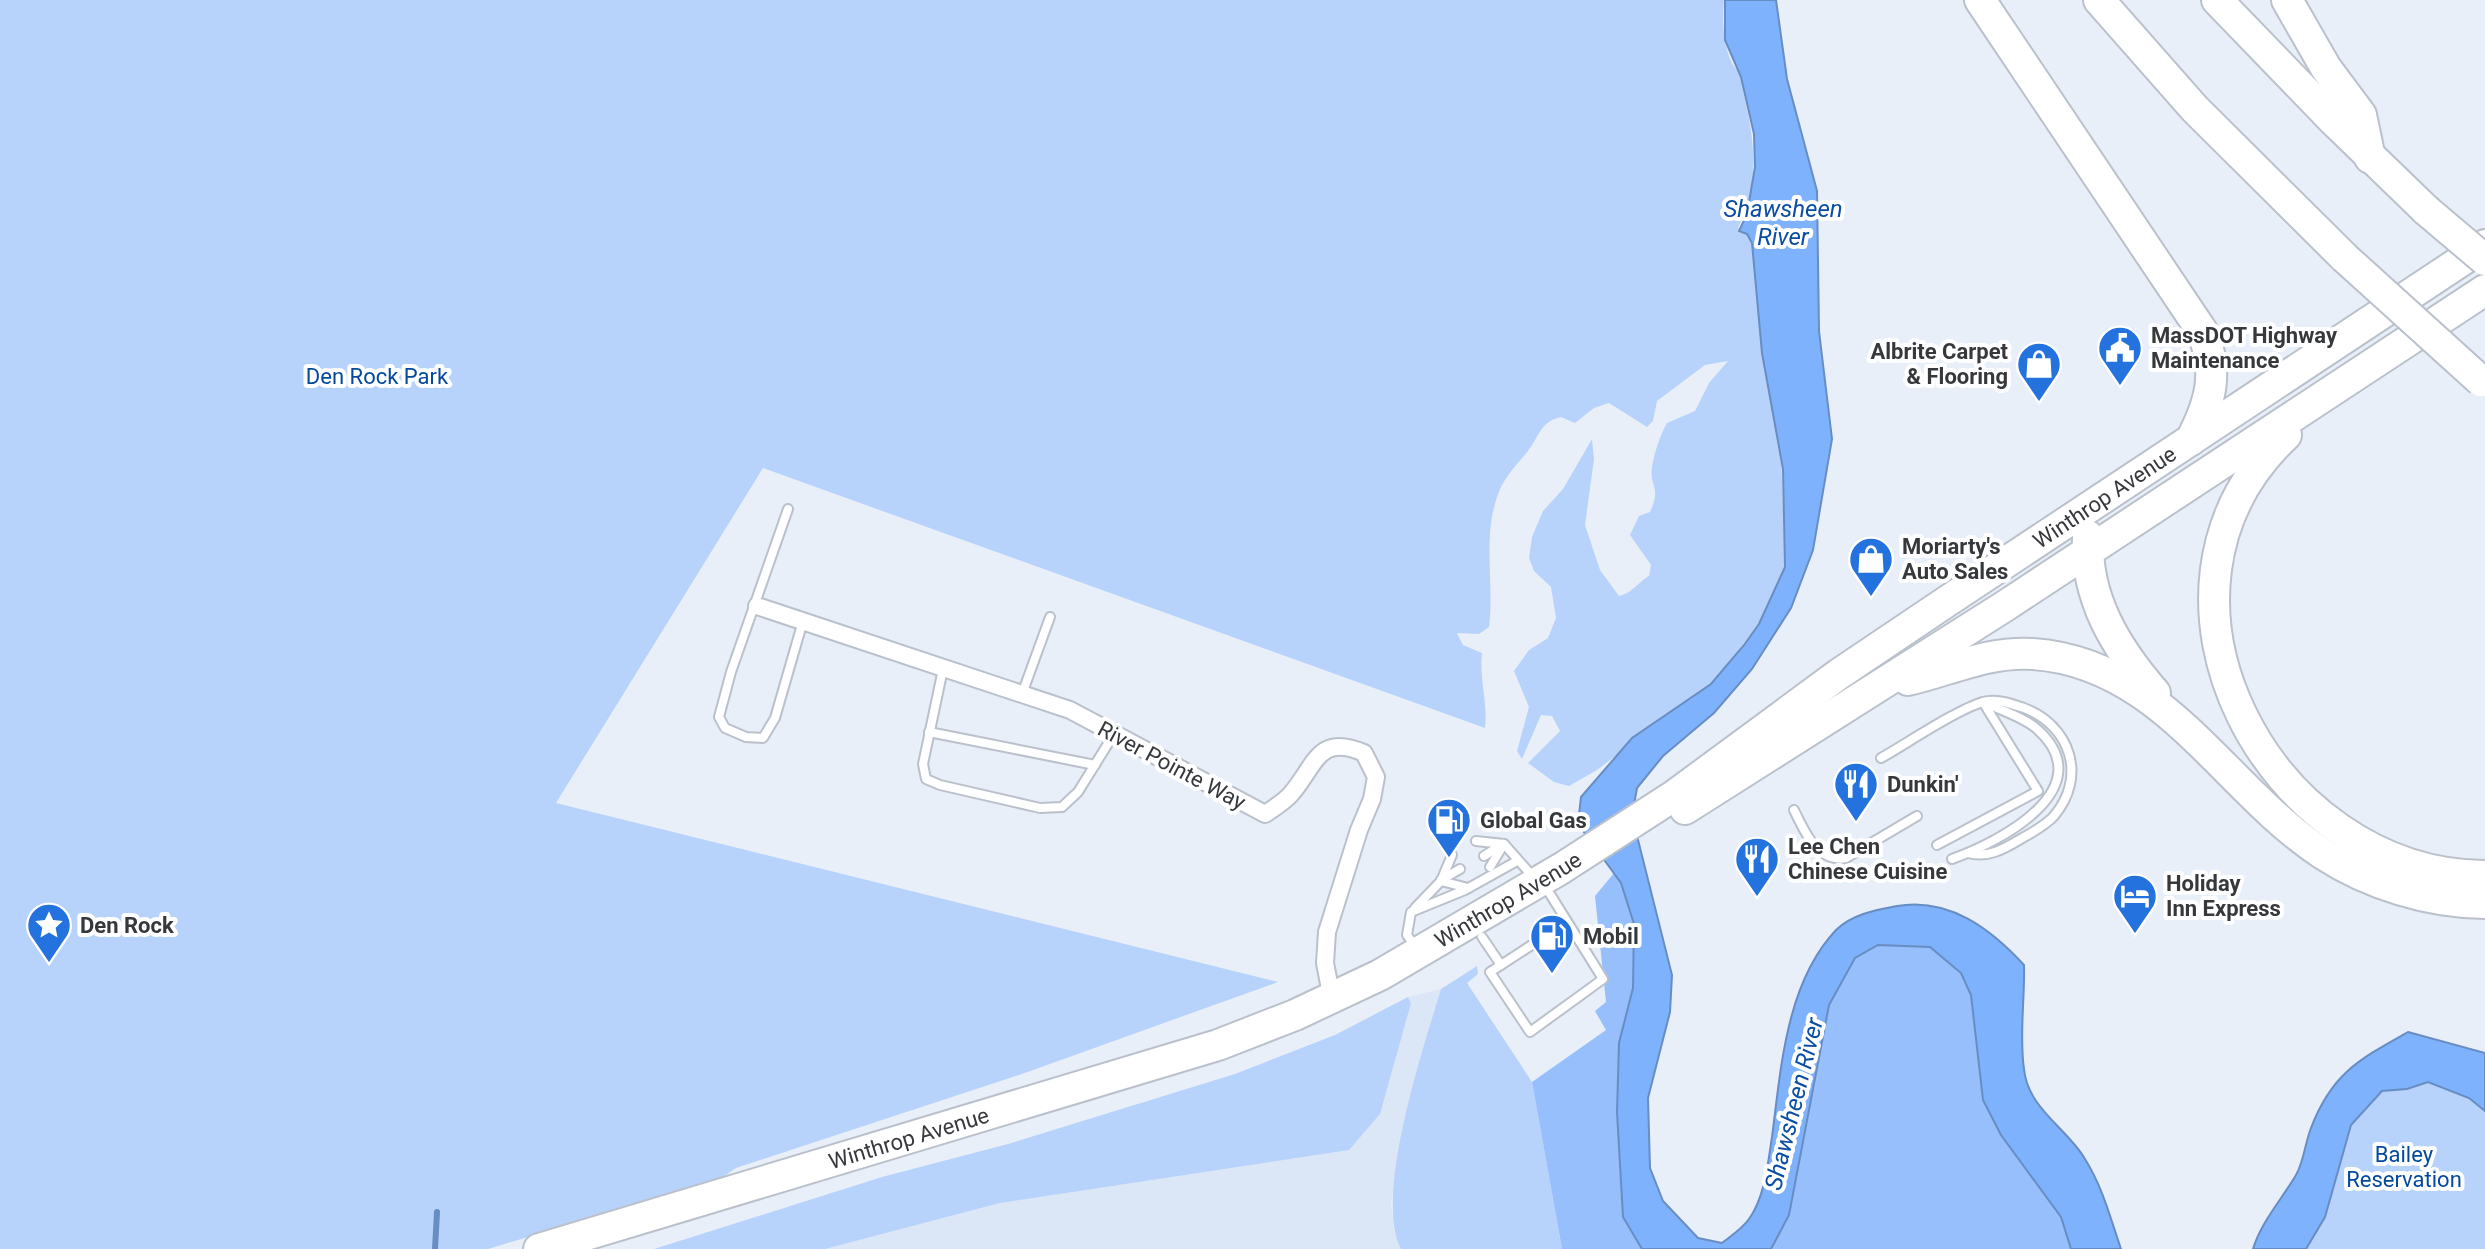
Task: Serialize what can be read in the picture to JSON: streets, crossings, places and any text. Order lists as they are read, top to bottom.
{
  "streets": {
    "highway": ["Winthrop Avenue"],
    "street": ["River Pointe Way"]
  },
  "crossings": [
    ["Winthrop Avenue", "River Pointe Way"]
  ],
  "water": ["Shawsheen River"],
  "parks": ["Den Rock Park", "Bailey Reservation"],
  "places": {
    "public building": ["MassDOT Highway Maintenance"],
    "shop": ["Albrite Carpet & Flooring", "Moriarty's Auto Sales"],
    "restaurant": ["Dunkin'", "Lee Chen Chinese Cuisine"],
    "fuel station": ["Global Gas", "Mobil"],
    "hotel": ["Holiday Inn Express"],
    "place": ["Den Rock"]
  }
}
